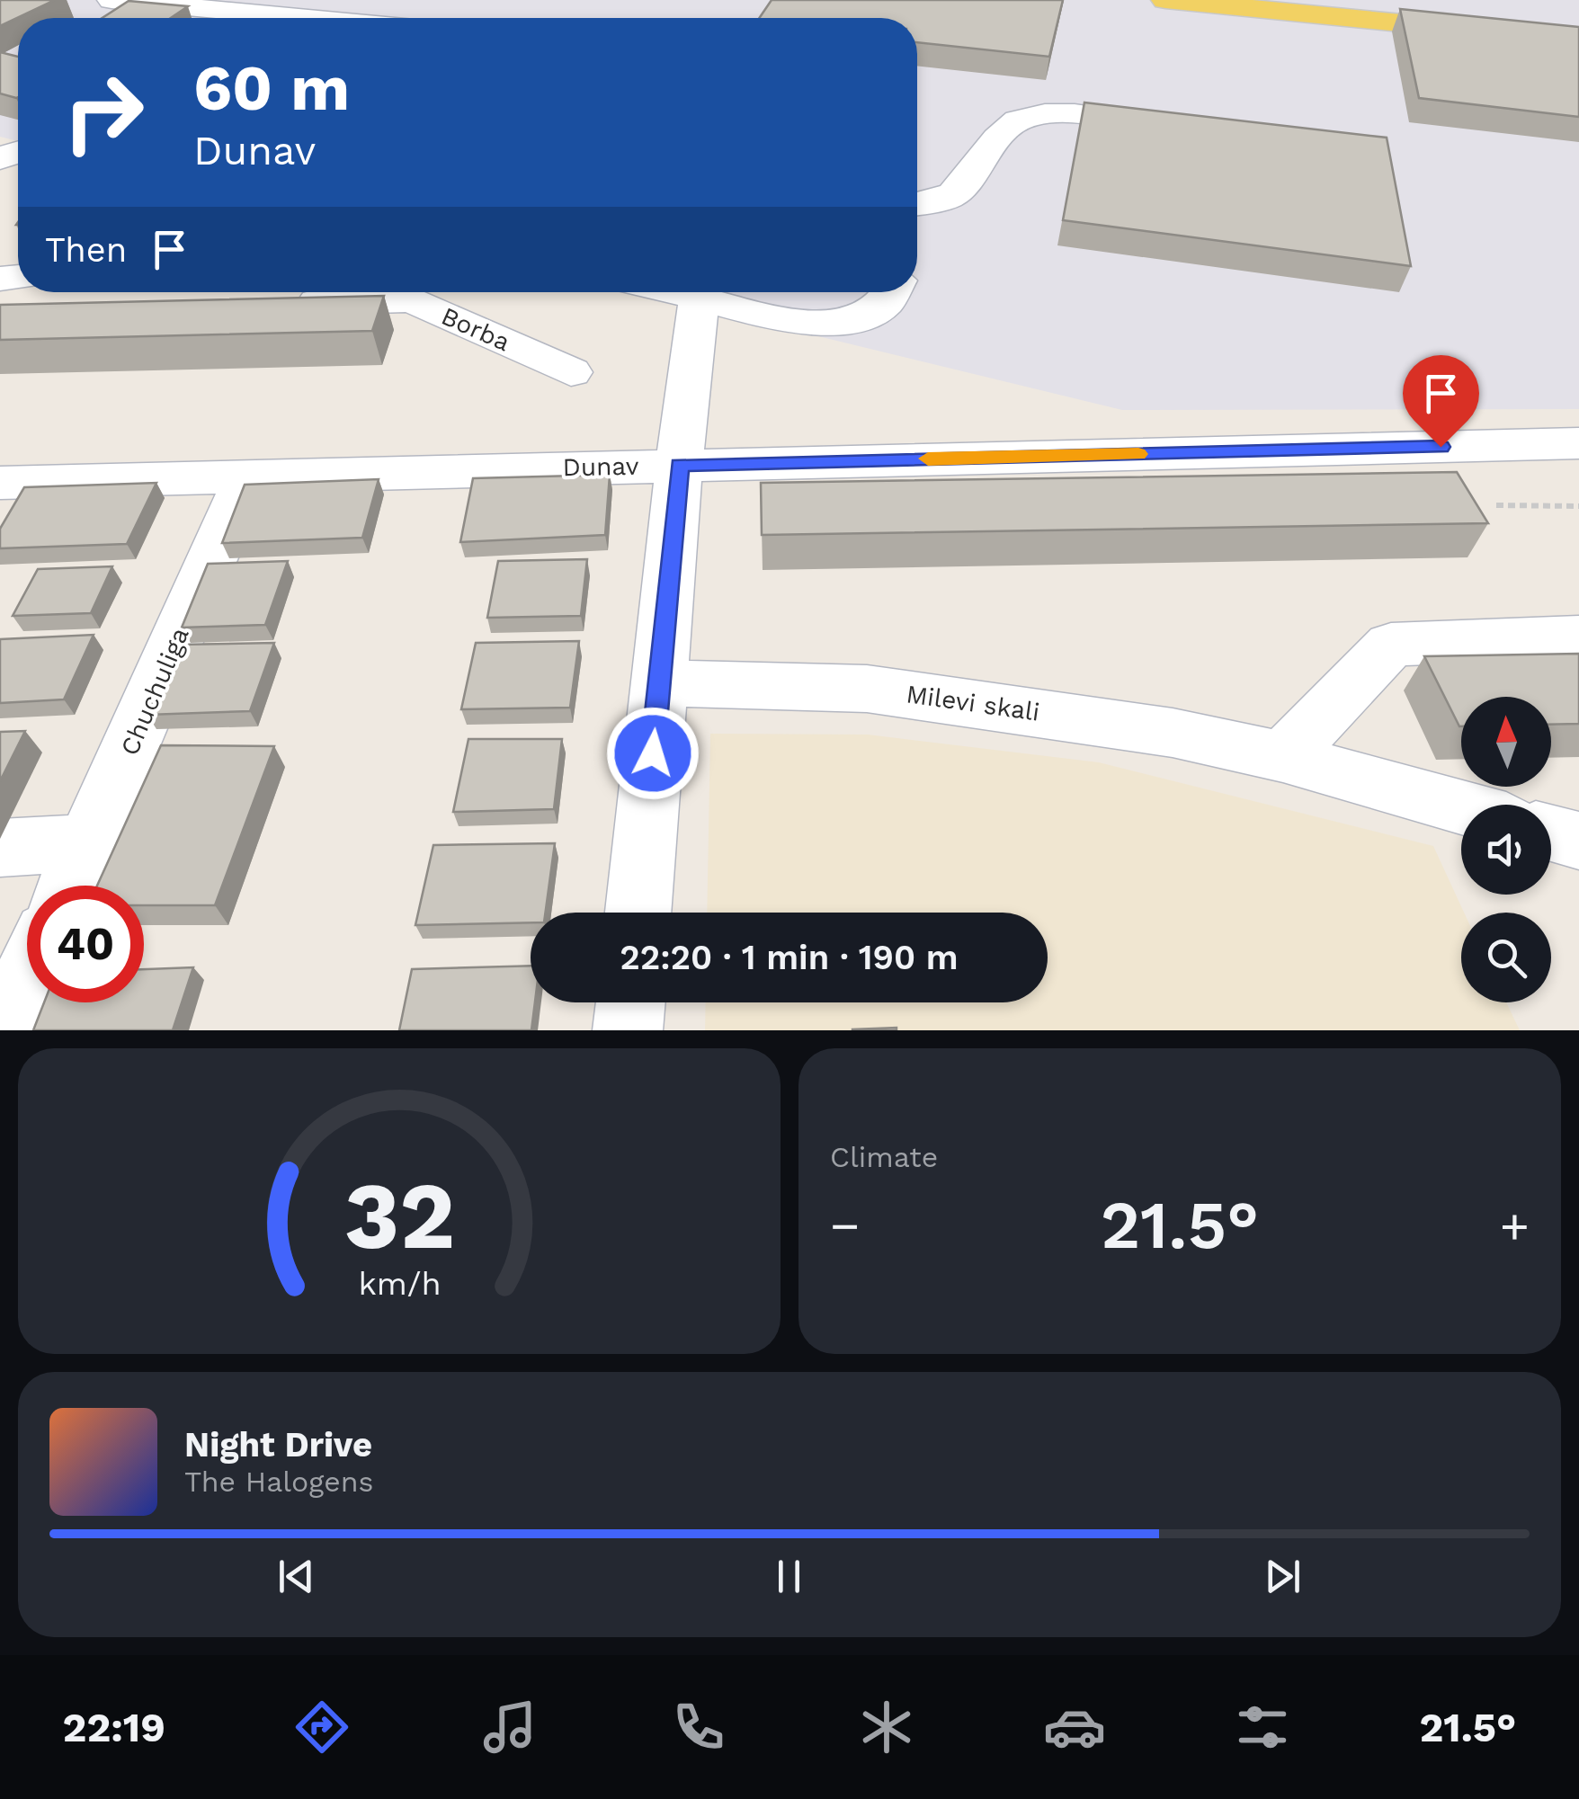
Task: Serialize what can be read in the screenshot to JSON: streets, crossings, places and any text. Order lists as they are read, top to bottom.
{
  "streets": {
    "street": [
      "Borba",
      "Dunav",
      "Chuchuliga",
      "Milevi skali"
    ]
  },
  "crossings": [
    ["Dunav", "Chuchuliga"]
  ],
  "north": "top",
  "page": {
    "turn": ["60 m", "Dunav"],
    "then": "Then",
    "limit": "40",
    "trip": "22:20 · 1 min · 190 m",
    "tile": "Climate",
    "heat": ["−", "21.5°", "+"],
    "song": ["Night Drive", "The Halogens"],
    "tabs": ["22:19", "21.5°"],
    "gauge": ["32", "km/h"]
  }
}
